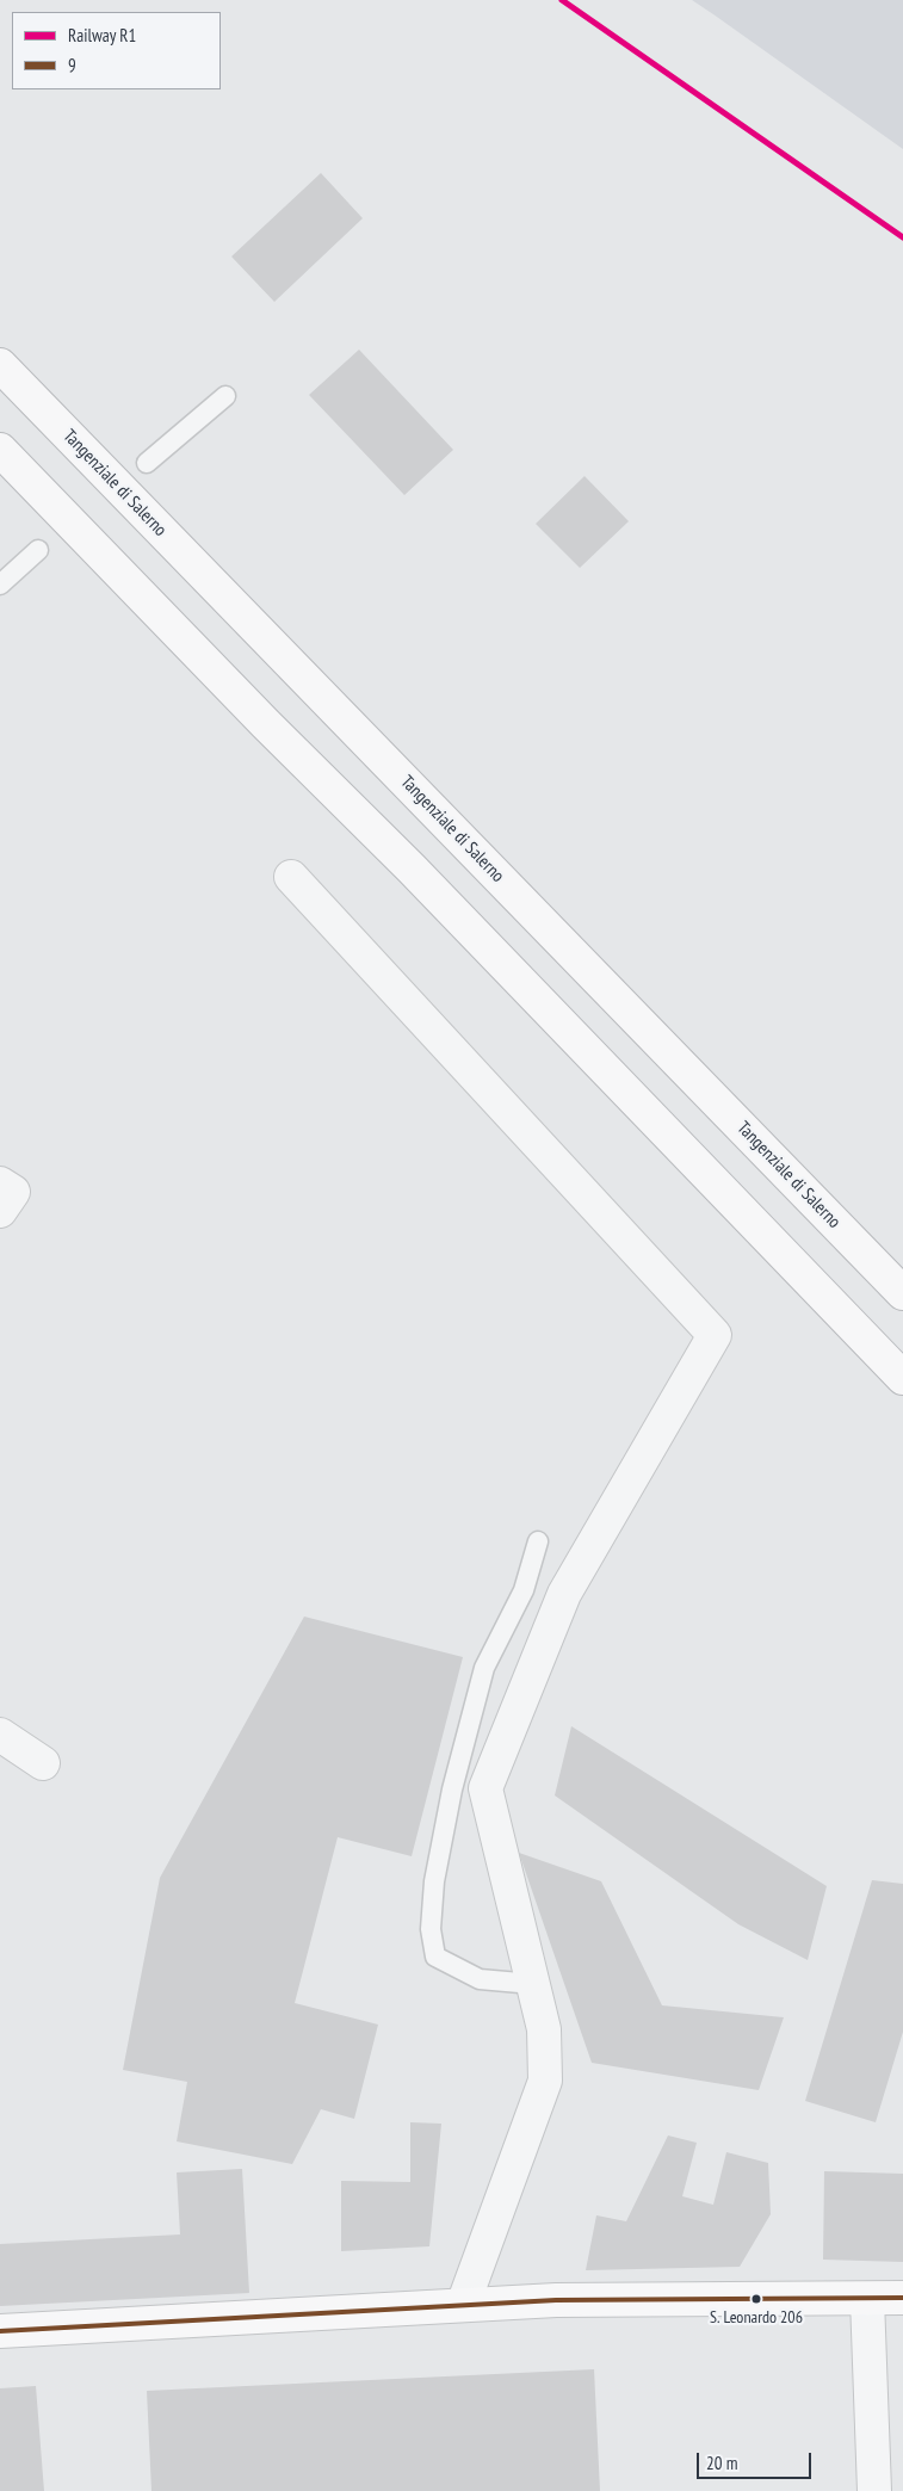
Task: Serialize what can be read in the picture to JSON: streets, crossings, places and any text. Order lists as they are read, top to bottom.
{
  "streets": {
    "main road": ["Tangenziale di Salerno"]
  },
  "places": ["S. Leonardo 206"],
  "lines": ["rail line R1", "transit line 9"],
  "legend": ["Railway R1", "9"],
  "scale_bar": "20 m"
}
